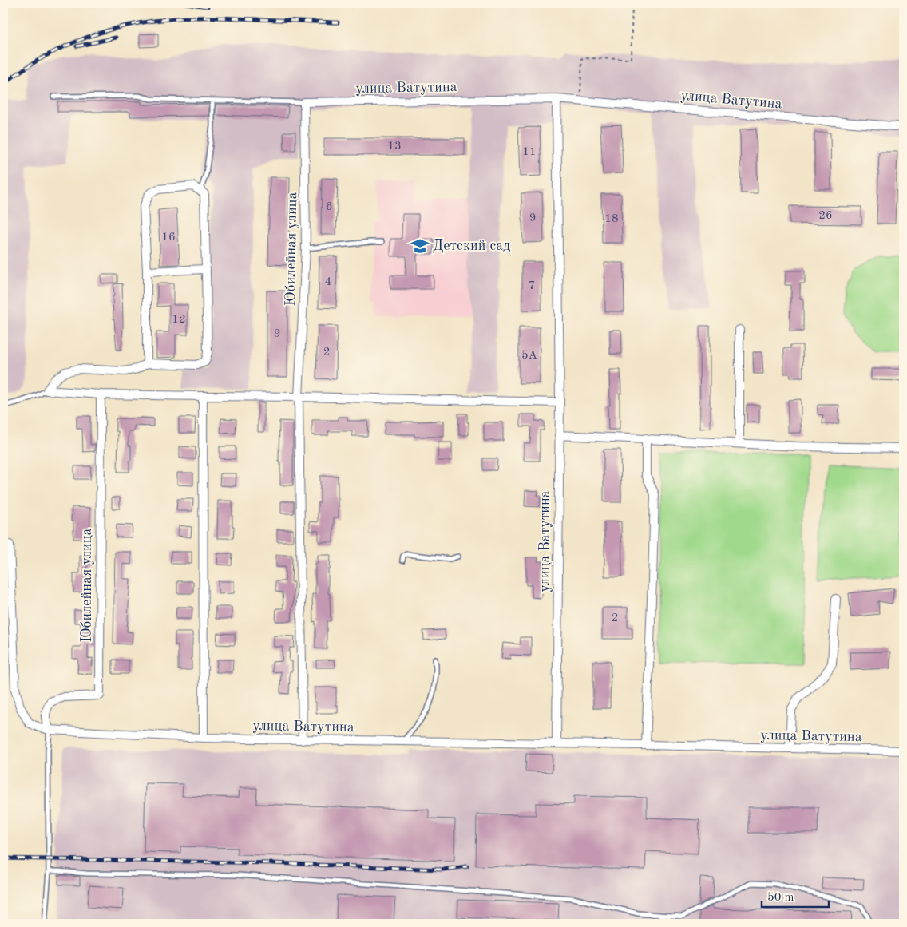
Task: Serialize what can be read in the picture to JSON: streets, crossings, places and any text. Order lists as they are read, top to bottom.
{
  "streets": {
    "street": ["улица Ватутина", "Юбилейная улица"]
  },
  "crossings": [
    ["улица Ватутина", "Юбилейная улица"]
  ],
  "places": {
    "school or university": ["Детский сад"]
  },
  "house_numbers": [
    "13",
    "11",
    "6",
    "26",
    "9",
    "18",
    "16",
    "4",
    "7",
    "12",
    "9",
    "2",
    "5А",
    "2"
  ],
  "scale_bar": "50 m"
}
